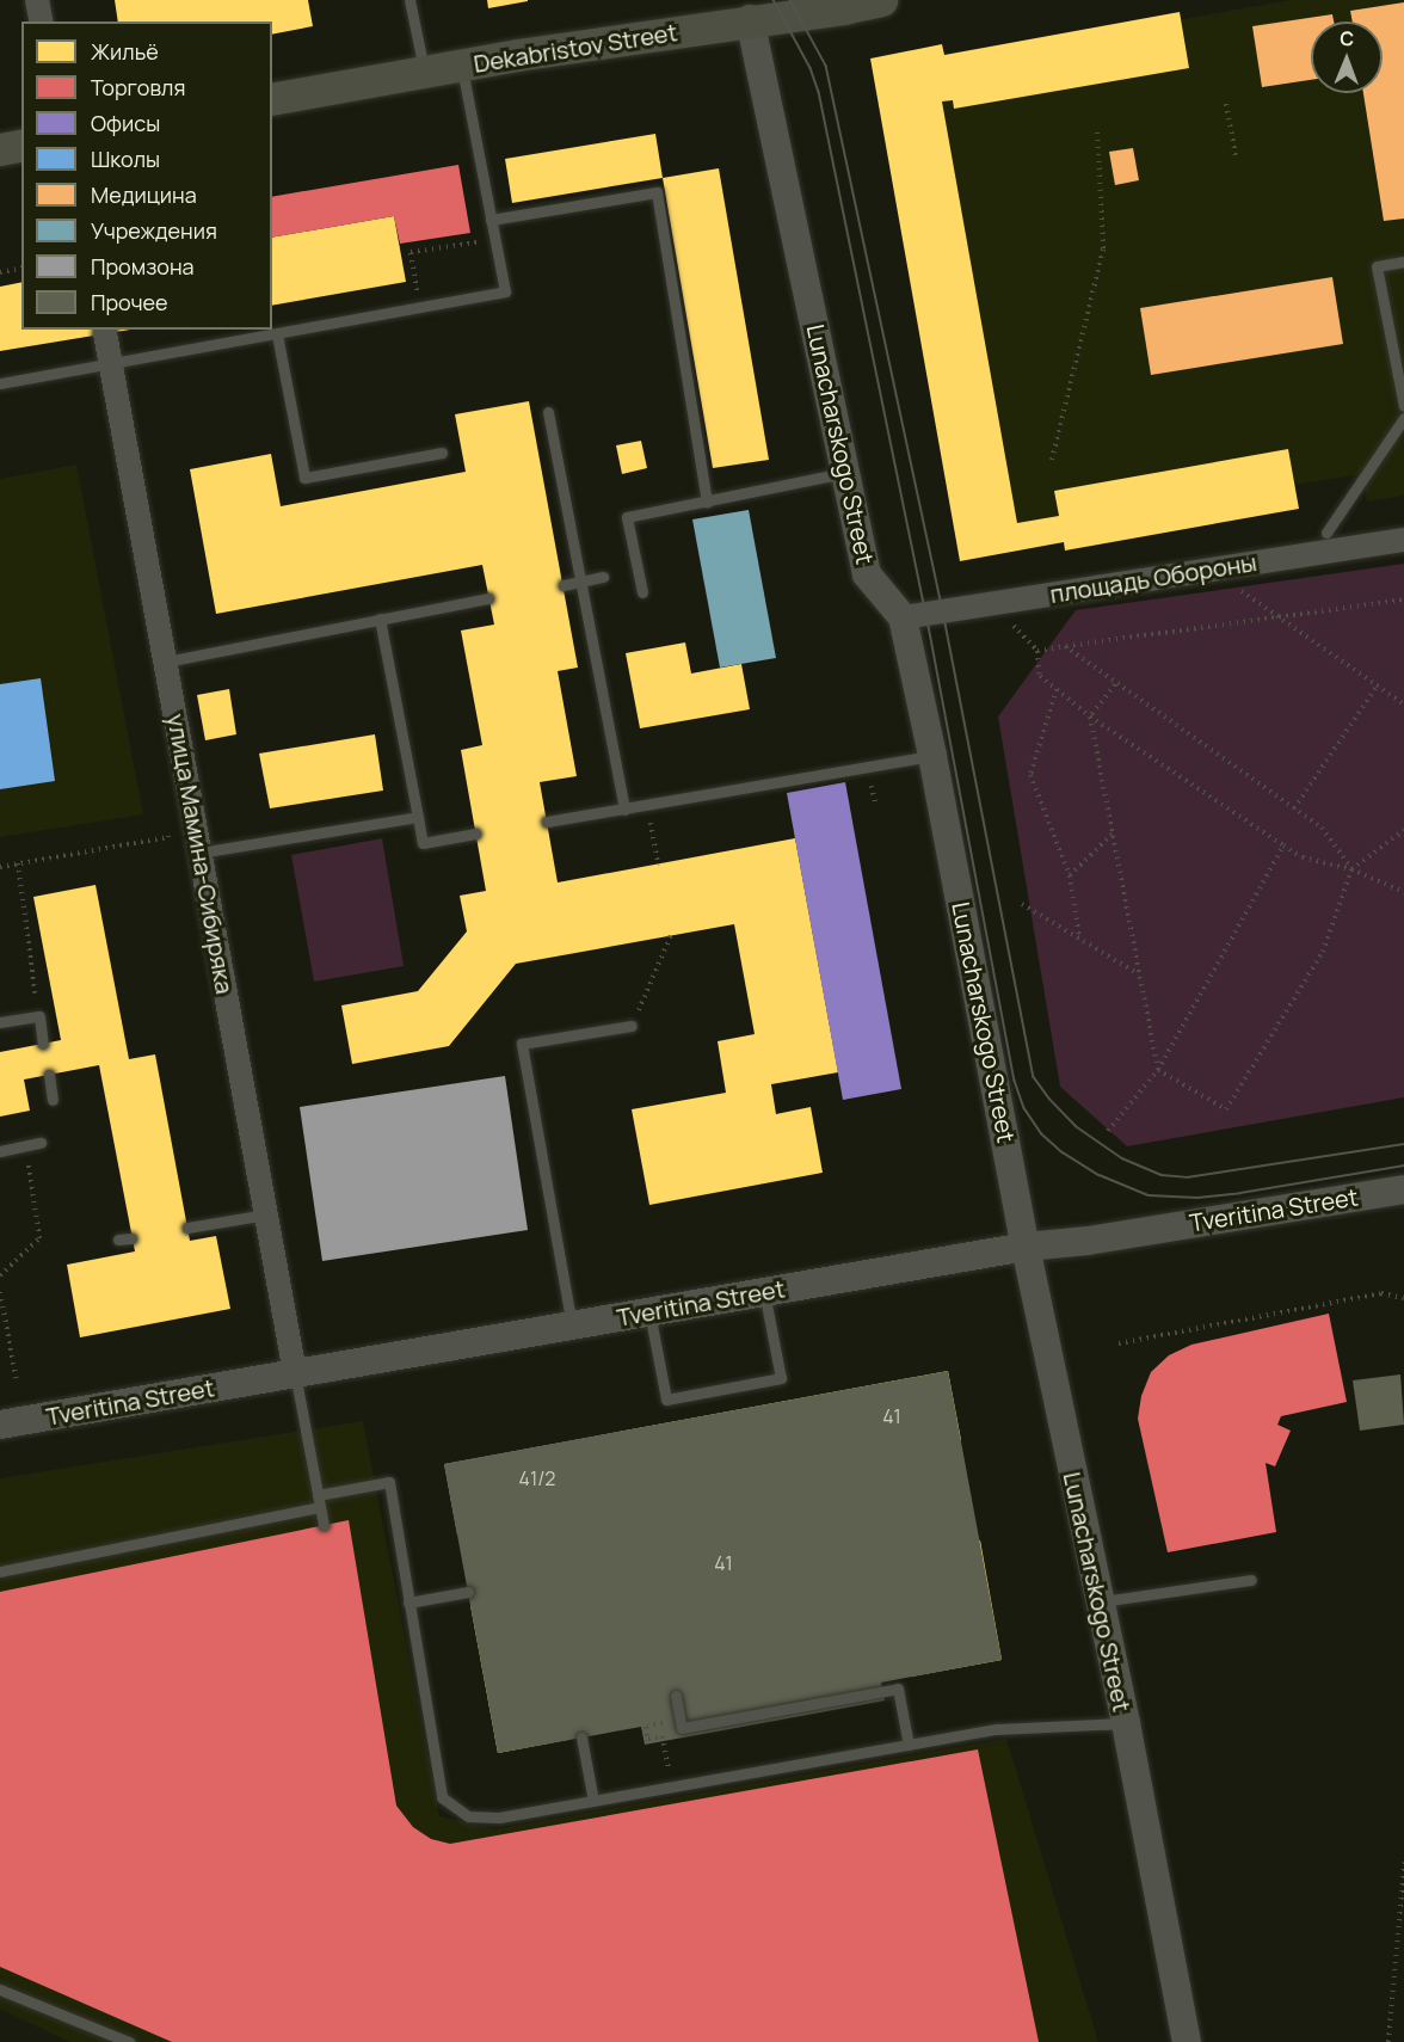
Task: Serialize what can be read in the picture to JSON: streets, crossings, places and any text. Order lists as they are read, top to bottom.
{
  "streets": {
    "main road": ["Dekabristov Street"],
    "street": [
      "Lunacharskogo Street",
      "площадь Обороны",
      "улица Мамина-Сибиряка",
      "Tveritina Street"
    ]
  },
  "crossings": [
    ["Dekabristov Street", "Lunacharskogo Street"],
    ["Lunacharskogo Street", "площадь Обороны"],
    ["Lunacharskogo Street", "Tveritina Street"],
    ["улица Мамина-Сибиряка", "Tveritina Street"]
  ],
  "house_numbers": ["41", "41/2", "41"],
  "legend": [
    "Жильё",
    "Торговля",
    "Офисы",
    "Школы",
    "Медицина",
    "Учреждения",
    "Промзона",
    "Прочее"
  ],
  "north": "top"
}
